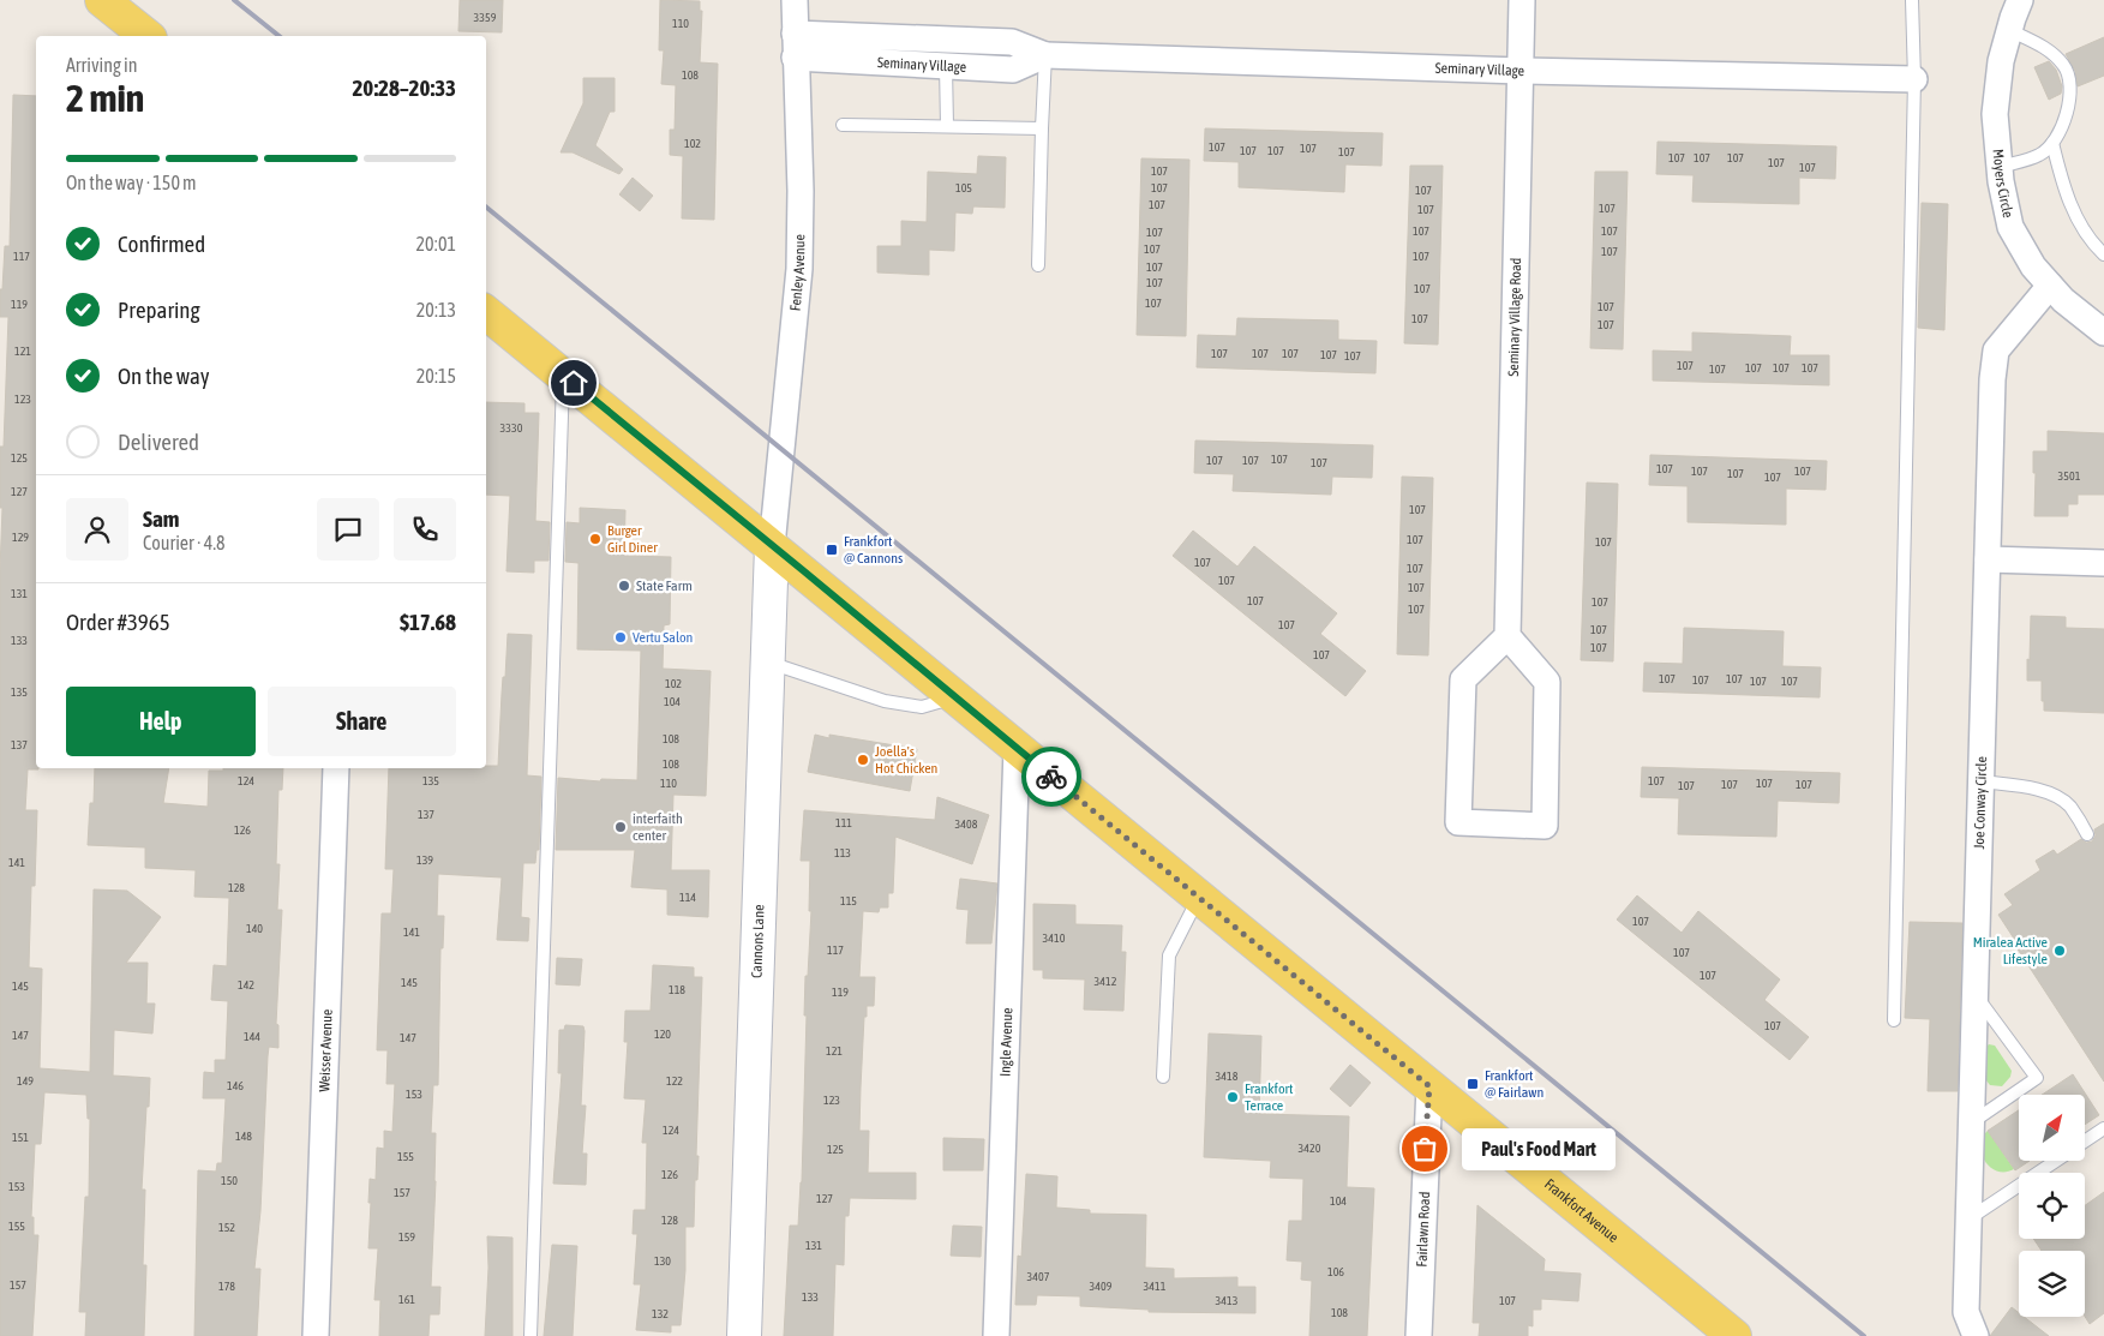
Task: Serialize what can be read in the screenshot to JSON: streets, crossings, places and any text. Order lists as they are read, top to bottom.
{
  "streets": {
    "main road": ["Cannons Lane", "Frankfort Avenue"],
    "street": [
      "Seminary Village",
      "Moyers Circle",
      "Fenley Avenue",
      "Seminary Village Road",
      "Joe Conway Circle",
      "Ingle Avenue",
      "Weisser Avenue",
      "Fairlawn Road"
    ]
  },
  "crossings": [
    ["Seminary Village", "Fenley Avenue"],
    ["Seminary Village", "Seminary Village Road"],
    ["Moyers Circle", "Joe Conway Circle"],
    ["Fenley Avenue", "Cannons Lane"],
    ["Fenley Avenue", "Frankfort Avenue"],
    ["Cannons Lane", "Frankfort Avenue"],
    ["Ingle Avenue", "Frankfort Avenue"],
    ["Frankfort Avenue", "Fairlawn Road"]
  ],
  "places": {
    "other": [
      "Burger Girl Diner",
      "State Farm",
      "Vertu Salon",
      "Joella's Hot Chicken",
      "interfaith center",
      "Miralea Active Lifestyle",
      "Frankfort Terrace",
      "Paul's Food Mart"
    ],
    "transit": ["Frankfort @ Cannons", "Frankfort @ Fairlawn"]
  },
  "house_numbers": [
    "3359",
    "110",
    "108",
    "102",
    "107",
    "107",
    "107",
    "107",
    "107",
    "107",
    "107",
    "107",
    "107",
    "107",
    "107",
    "105",
    "107",
    "107",
    "107",
    "107",
    "107",
    "107",
    "107",
    "107",
    "107",
    "107",
    "117",
    "107",
    "107",
    "107",
    "107",
    "107",
    "119",
    "107",
    "107",
    "107",
    "121",
    "107",
    "107",
    "107",
    "107",
    "107",
    "107",
    "107",
    "107",
    "107",
    "107",
    "123",
    "3330",
    "125",
    "107",
    "107",
    "107",
    "107",
    "107",
    "107",
    "107",
    "107",
    "3501",
    "107",
    "127",
    "107",
    "129",
    "107",
    "107",
    "107",
    "107",
    "107",
    "107",
    "131",
    "107",
    "107",
    "107",
    "107",
    "107",
    "133",
    "107",
    "107",
    "107",
    "107",
    "107",
    "107",
    "107",
    "102",
    "135",
    "104",
    "108",
    "137",
    "108",
    "124",
    "135",
    "107",
    "110",
    "107",
    "107",
    "107",
    "107",
    "137",
    "111",
    "3408",
    "126",
    "113",
    "139",
    "141",
    "128",
    "114",
    "115",
    "107",
    "140",
    "141",
    "3410",
    "117",
    "107",
    "107",
    "3412",
    "145",
    "142",
    "145",
    "118",
    "119",
    "107",
    "120",
    "147",
    "144",
    "147",
    "121",
    "3418",
    "149",
    "122",
    "146",
    "153",
    "123",
    "124",
    "148",
    "151",
    "3420",
    "125",
    "155",
    "126",
    "150",
    "153",
    "157",
    "127",
    "104",
    "128",
    "155",
    "152",
    "159",
    "131",
    "130",
    "106",
    "3407",
    "157",
    "178",
    "3409",
    "3411",
    "133",
    "161",
    "3413",
    "107",
    "108",
    "132"
  ],
  "north": "top right",
  "page": {
    "heading": ["2 min", "Arriving in", "20:28–20:33"],
    "panel": [
      "Sam",
      "Courier · 4.8",
      "Order #3965",
      "$17.68"
    ],
    "bar": "On the way · 150 m",
    "list": [
      ["Confirmed", "20:01"],
      ["Preparing", "20:13"],
      ["On the way", "20:15"],
      "Delivered"
    ],
    "buttons": ["Help", "Share"],
    "bubble": "Paul's Food Mart"
  }
}
